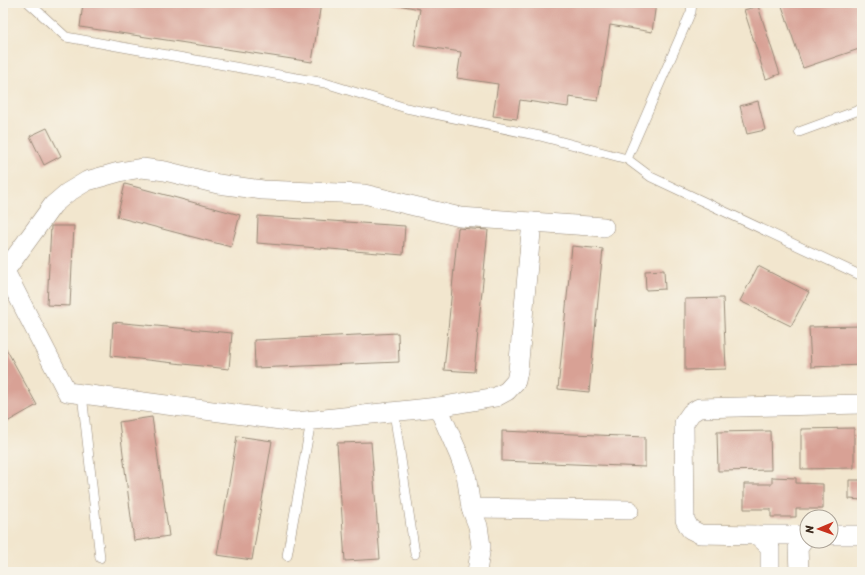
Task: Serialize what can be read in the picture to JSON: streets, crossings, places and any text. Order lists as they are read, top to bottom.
{
  "north": "left"
}
